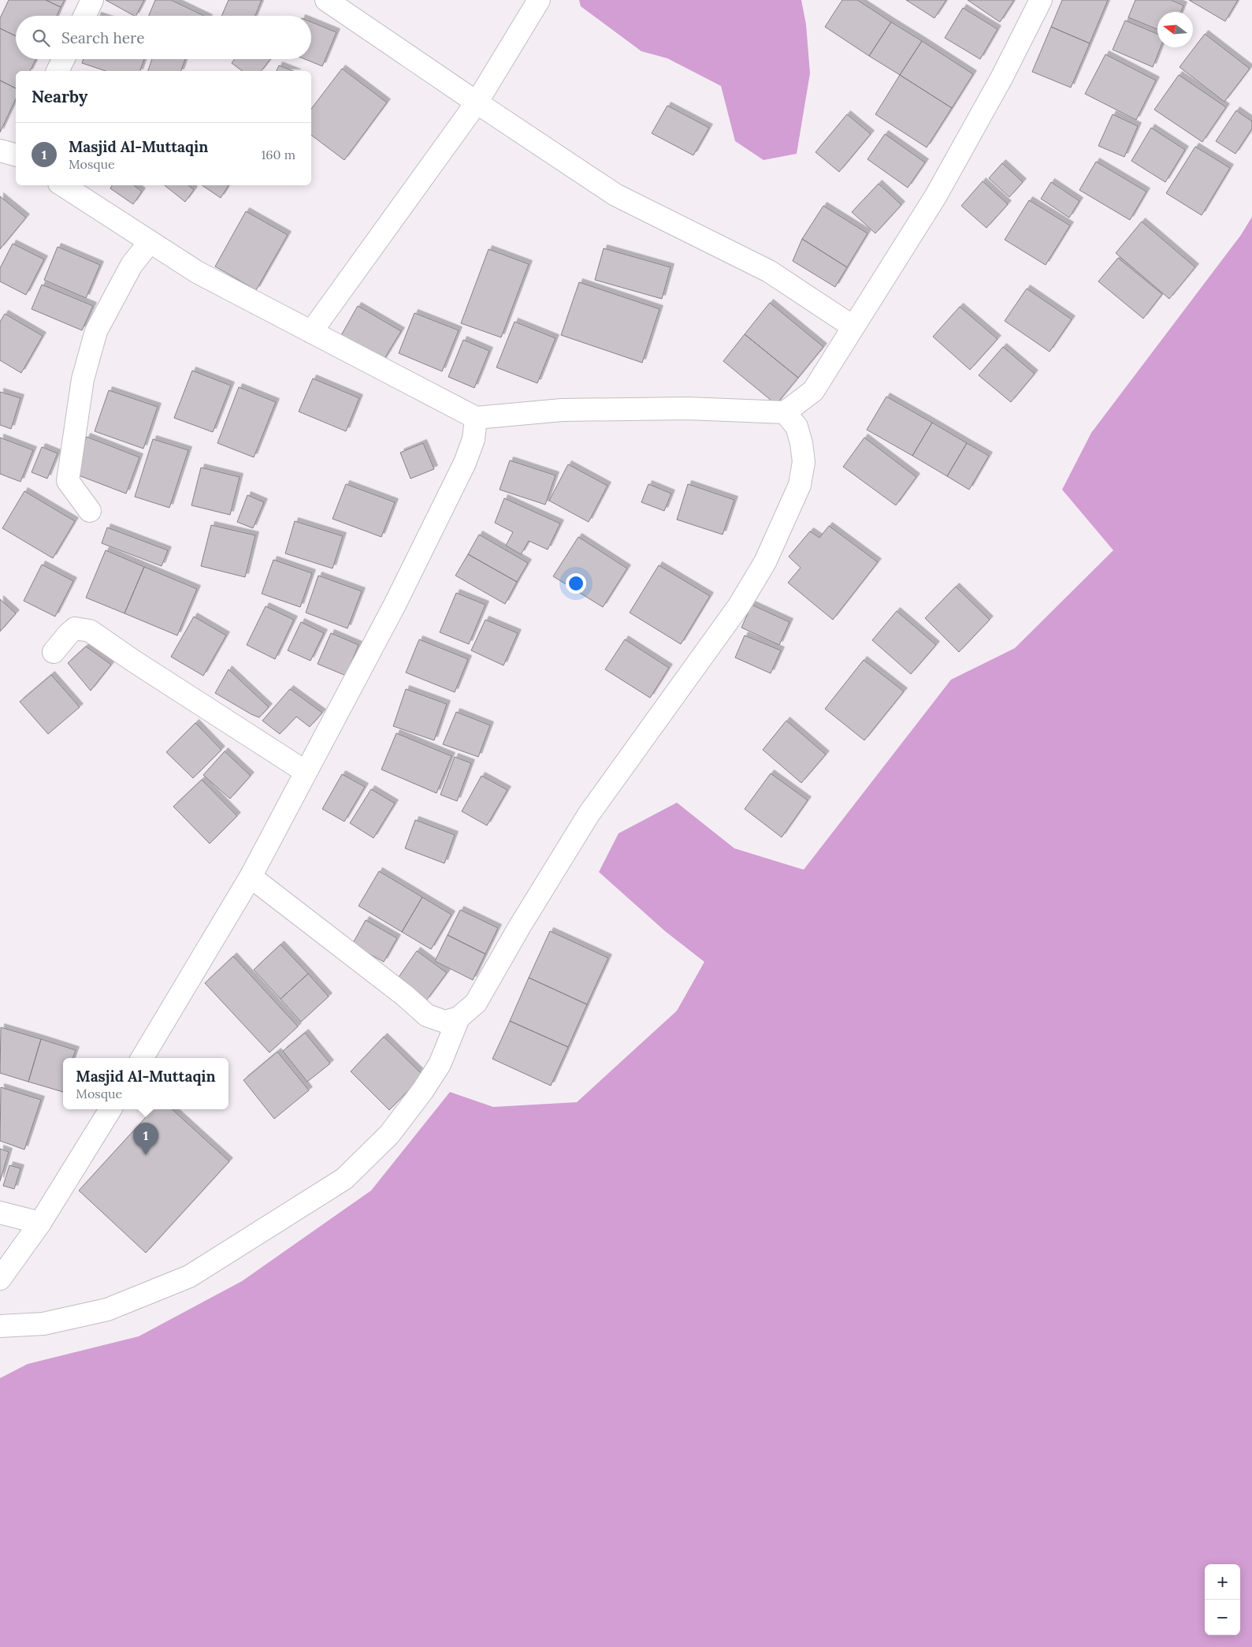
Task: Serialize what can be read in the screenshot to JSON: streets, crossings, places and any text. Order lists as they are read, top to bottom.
{
  "north": "left",
  "page": {
    "search": "Search here",
    "heading": "Nearby",
    "list": [
      {
        "mark": "1",
        "name": "Masjid Al-Muttaqin",
        "note": "Mosque",
        "value": "160 m"
      }
    ],
    "popup": ["Masjid Al-Muttaqin", "Mosque"],
    "pins": "1",
    "map_buttons": ["+", "−"]
  }
}
